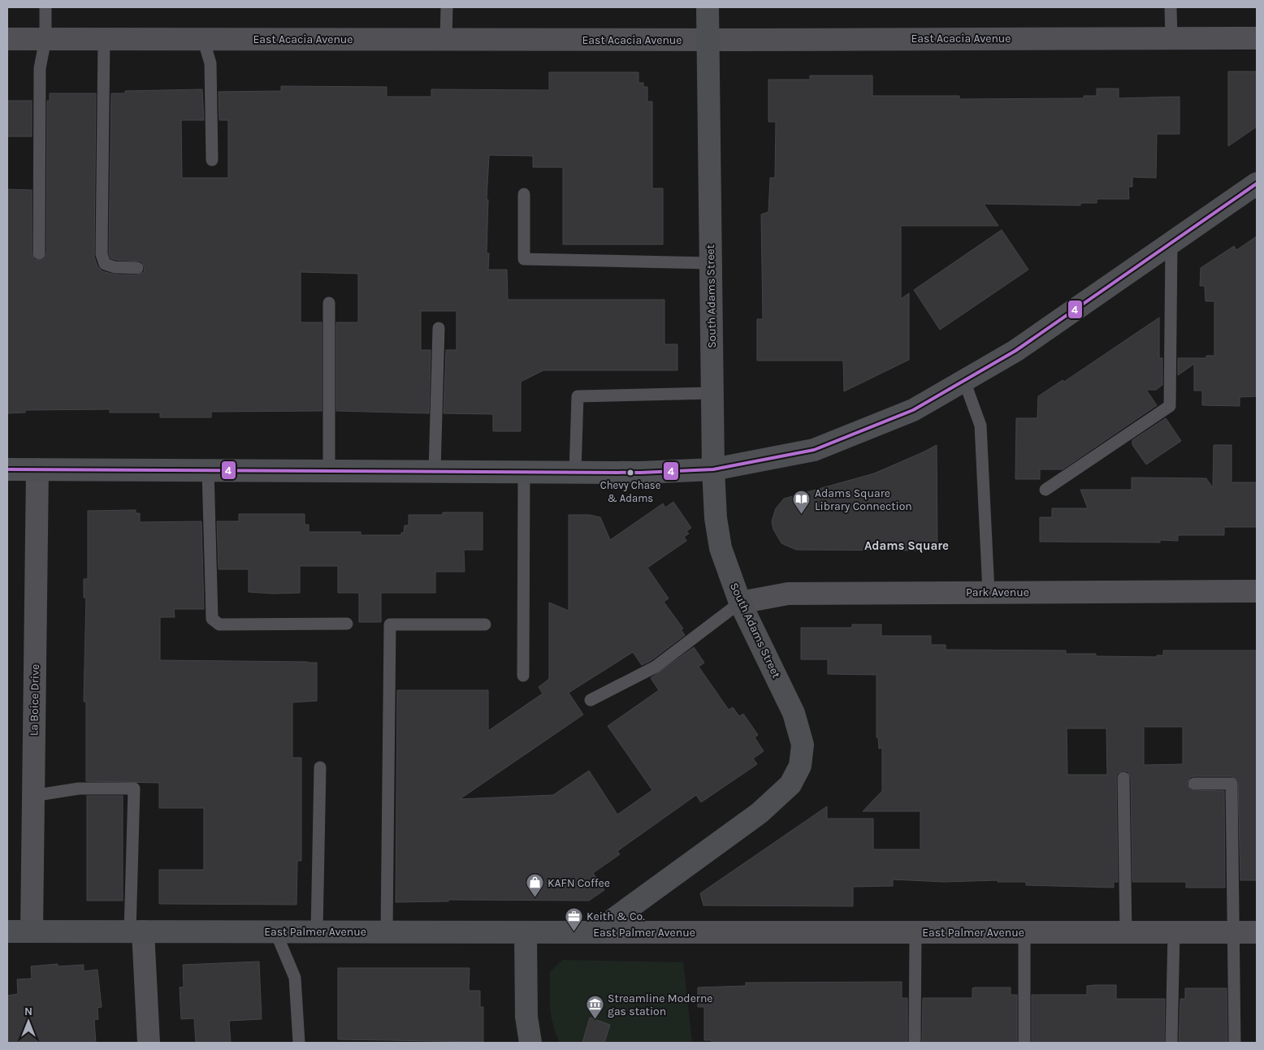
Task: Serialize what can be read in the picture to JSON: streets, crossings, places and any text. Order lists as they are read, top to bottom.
{
  "streets": {
    "street": [
      "East Acacia Avenue",
      "South Adams Street",
      "Park Avenue",
      "La Boice Drive",
      "East Palmer Avenue"
    ]
  },
  "crossings": [
    ["East Acacia Avenue", "South Adams Street"],
    ["South Adams Street", "Park Avenue"],
    ["South Adams Street", "East Palmer Avenue"],
    ["La Boice Drive", "East Palmer Avenue"]
  ],
  "districts": ["Adams Square"],
  "places": {
    "other": ["Chevy Chase & Adams"],
    "library": ["Adams Square Library Connection"],
    "shop": ["KAFN Coffee"],
    "office": ["Keith & Co."],
    "museum": ["Streamline Moderne gas station"]
  },
  "lines": ["transit line 4"],
  "north": "top"
}
